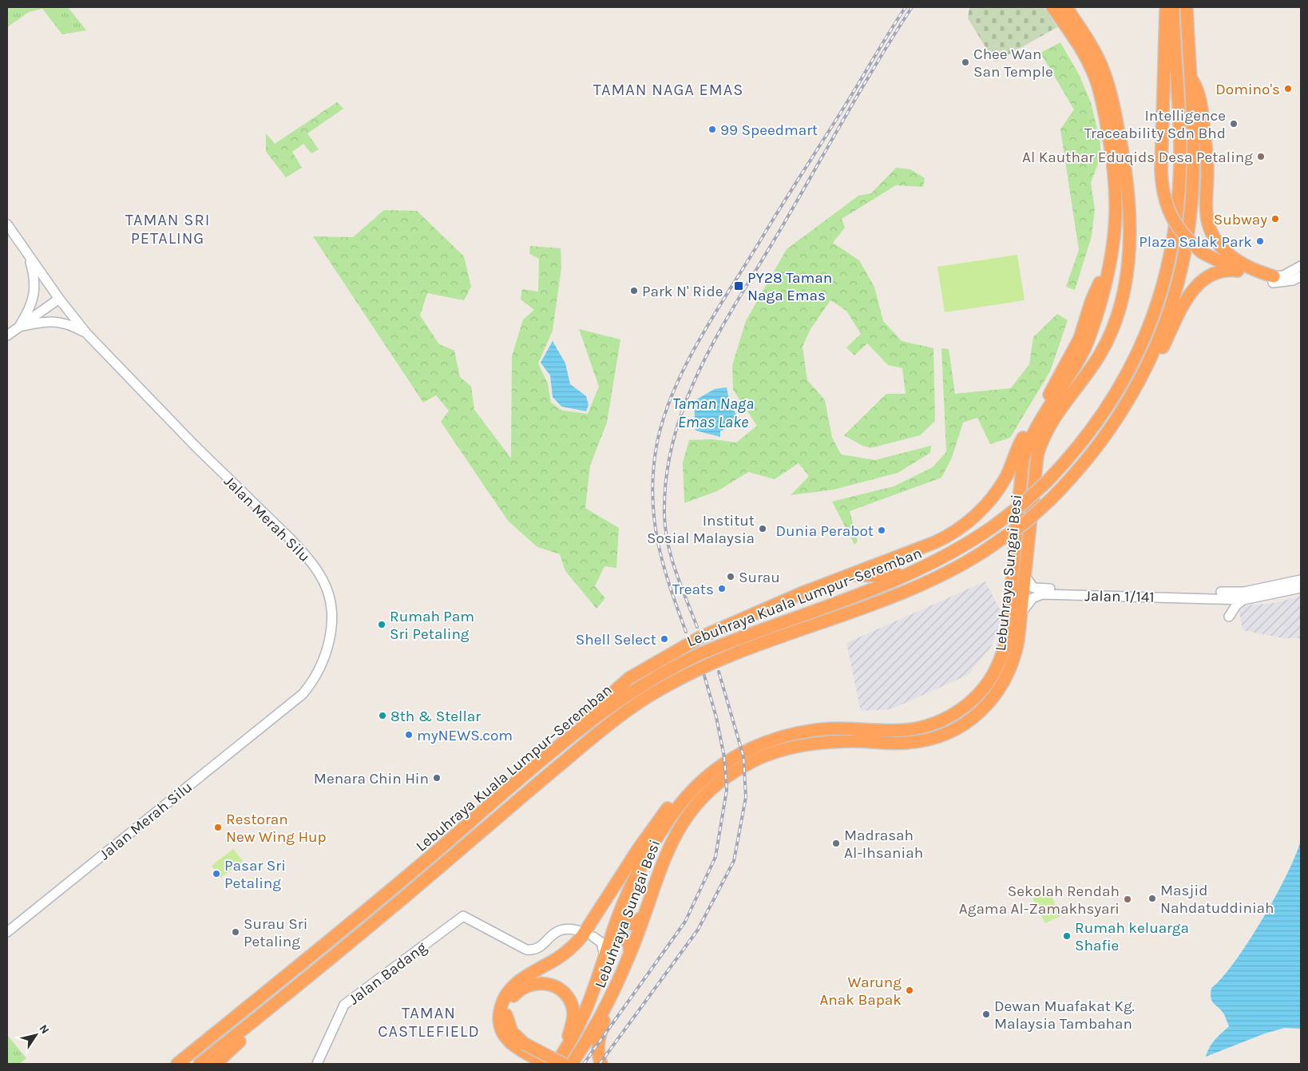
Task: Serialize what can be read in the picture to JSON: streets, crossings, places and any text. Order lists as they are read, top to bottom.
{
  "streets": {
    "highway": ["Lebuhraya Sungai Besi", "Lebuhraya Kuala Lumpur–Seremban"],
    "street": ["Jalan Merah Silu", "Jalan 1/141", "Jalan Badang"]
  },
  "crossings": [
    ["Lebuhraya Sungai Besi", "Jalan 1/141"]
  ],
  "districts": ["TAMAN NAGA EMAS", "TAMAN SRI PETALING", "TAMAN CASTLEFIELD"],
  "water": ["Taman Naga Emas Lake"],
  "places": {
    "other": [
      "Chee Wan San Temple",
      "Domino's",
      "Intelligence Traceability Sdn Bhd",
      "99 Speedmart",
      "Al Kauthar Eduqids Desa Petaling",
      "Subway",
      "Plaza Salak Park",
      "Park N' Ride",
      "Institut Sosial Malaysia",
      "Dunia Perabot",
      "Surau",
      "Treats",
      "Rumah Pam Sri Petaling",
      "Shell Select",
      "8th & Stellar",
      "myNEWS.com",
      "Menara Chin Hin",
      "Restoran New Wing Hup",
      "Madrasah Al-Ihsaniah",
      "Pasar Sri Petaling",
      "Masjid Nahdatuddiniah",
      "Sekolah Rendah Agama Al-Zamakhsyari",
      "Surau Sri Petaling",
      "Rumah keluarga Shafie",
      "Warung Anak Bapak",
      "Dewan Muafakat Kg. Malaysia Tambahan"
    ],
    "transit": ["PY28 Taman Naga Emas"]
  },
  "north": "top right"
}
